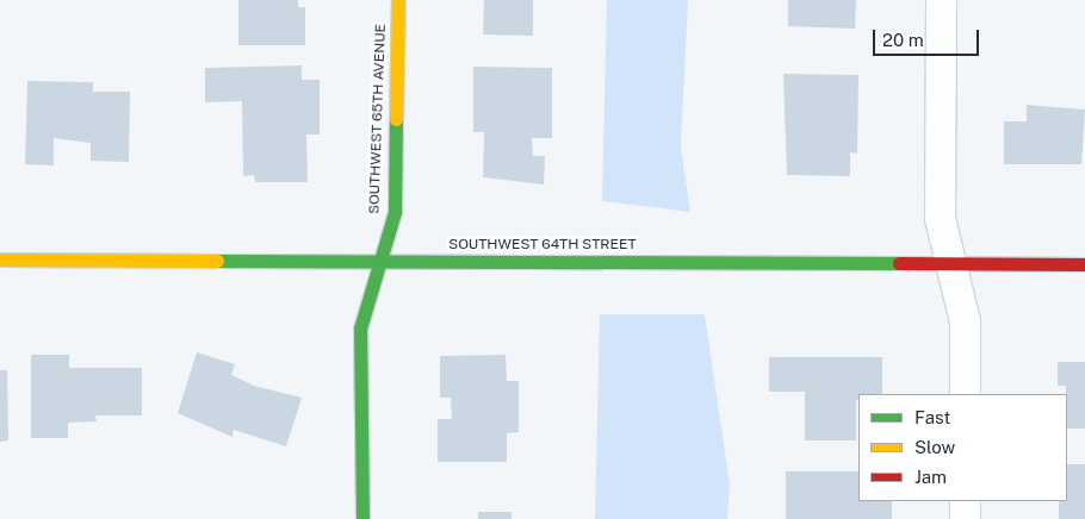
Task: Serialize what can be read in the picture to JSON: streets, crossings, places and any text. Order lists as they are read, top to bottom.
{
  "streets": {
    "street": ["SOUTHWEST 65TH AVENUE", "SOUTHWEST 64TH STREET"]
  },
  "crossings": [
    ["SOUTHWEST 65TH AVENUE", "SOUTHWEST 64TH STREET"]
  ],
  "legend": ["Fast", "Slow", "Jam"],
  "scale_bar": "20 m"
}
